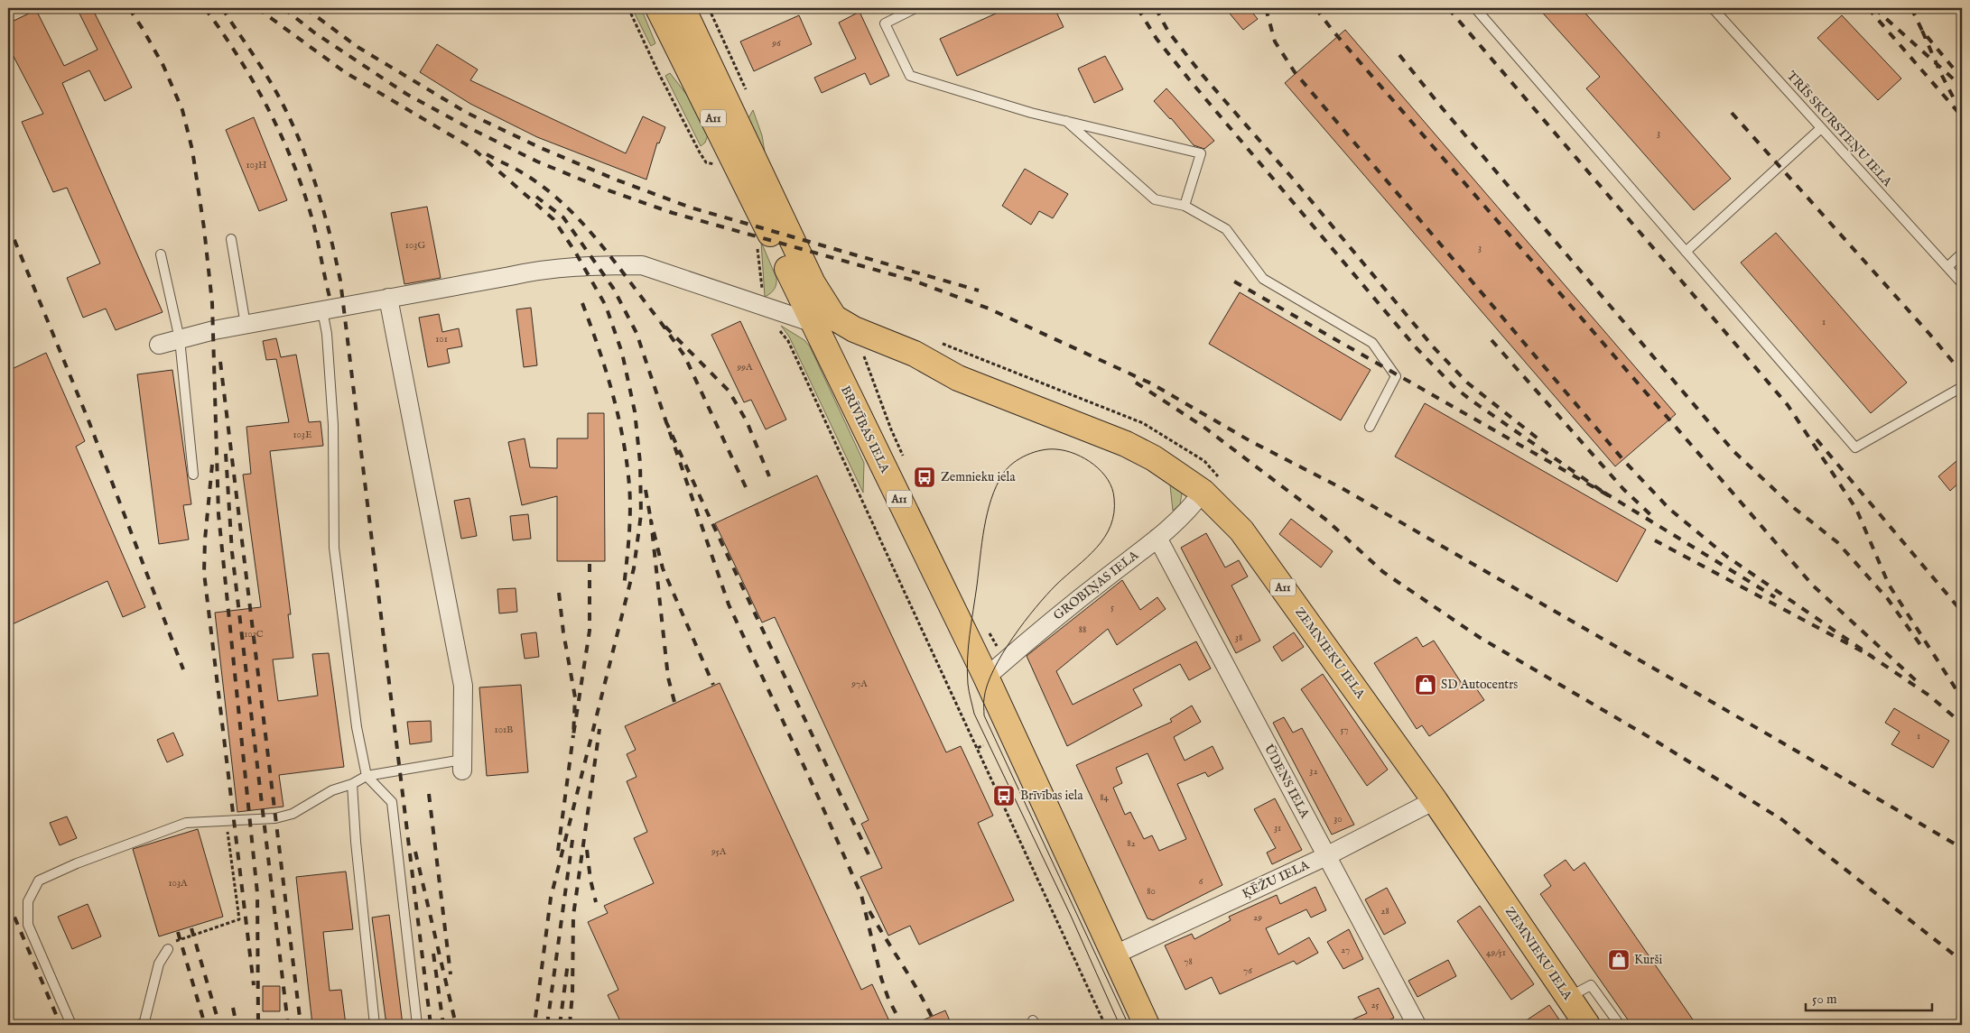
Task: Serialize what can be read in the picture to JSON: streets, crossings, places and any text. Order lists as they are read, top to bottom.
{
  "streets": {
    "highway": ["A11", "BRĪVĪBAS IELA", "ZEMNIEKU IELA"],
    "street": ["GROBIŅAS IELA", "ŪDENS IELA", "ĶĒŽU IELA"],
    "lane": ["TRĪS SKURSTEŅU IELA"]
  },
  "crossings": [
    ["BRĪVĪBAS IELA", "GROBIŅAS IELA"],
    ["BRĪVĪBAS IELA", "ZEMNIEKU IELA"],
    ["BRĪVĪBAS IELA", "ĶĒŽU IELA"],
    ["GROBIŅAS IELA", "ZEMNIEKU IELA"],
    ["GROBIŅAS IELA", "ŪDENS IELA"],
    ["ZEMNIEKU IELA", "ĶĒŽU IELA"],
    ["ŪDENS IELA", "ĶĒŽU IELA"]
  ],
  "places": {
    "bus stop": ["Zemnieku iela", "Brīvības iela"],
    "shop": ["SD Autocentrs", "Kurši"]
  },
  "house_numbers": [
    "96",
    "3",
    "103H",
    "103G",
    "3",
    "1",
    "101",
    "99A",
    "103E",
    "5",
    "88",
    "103C",
    "38",
    "97A",
    "101B",
    "57",
    "1",
    "32",
    "84",
    "30",
    "31",
    "82",
    "95A",
    "6",
    "103A",
    "80",
    "28",
    "29",
    "27",
    "49/51",
    "78",
    "76",
    "25"
  ],
  "scale_bar": "50 m"
}
